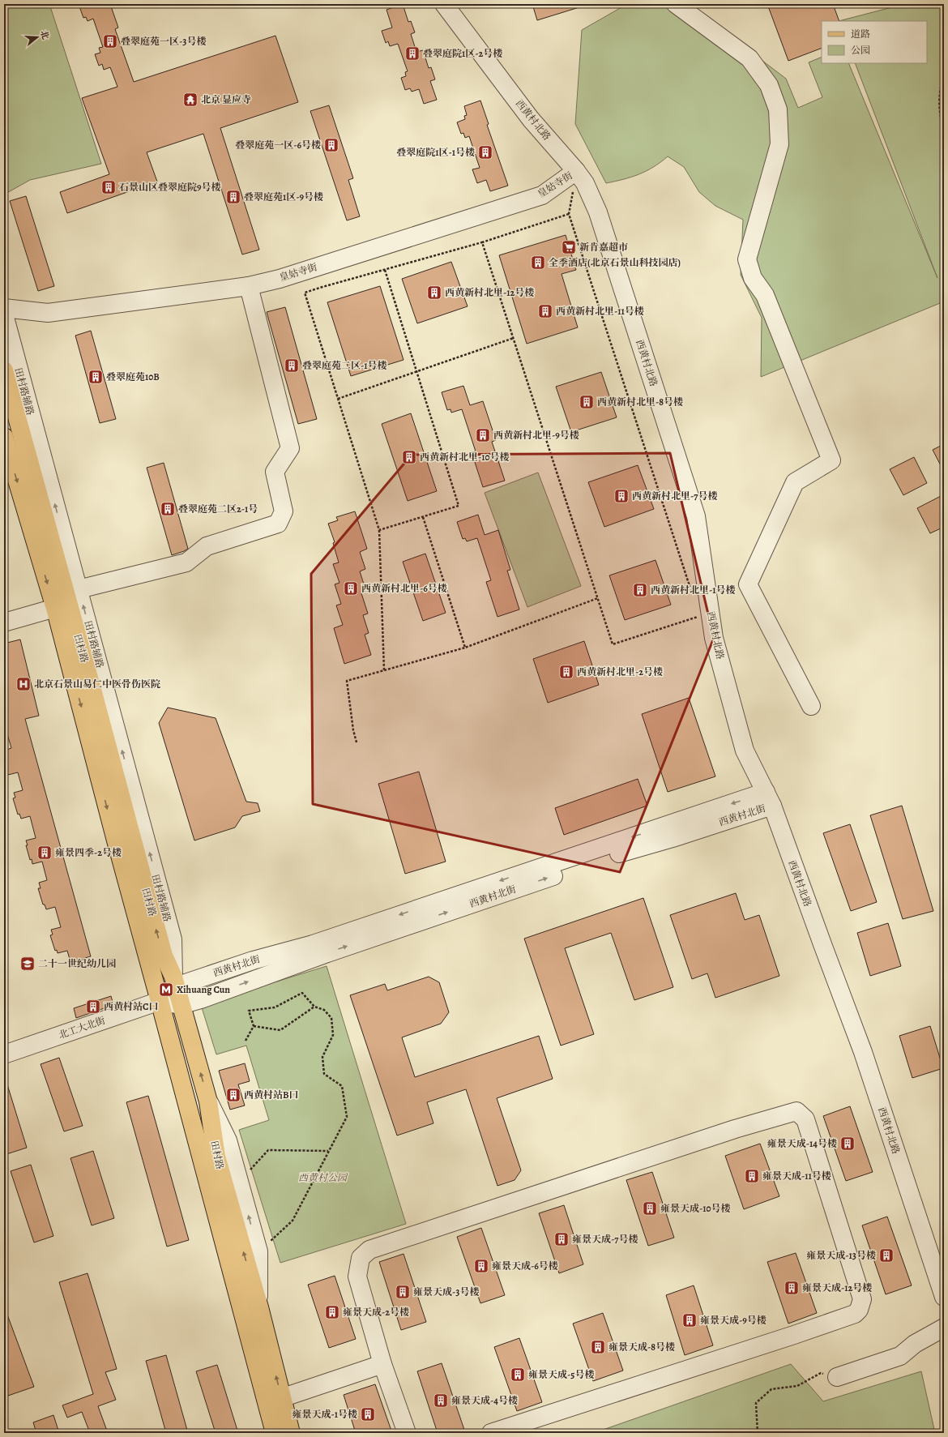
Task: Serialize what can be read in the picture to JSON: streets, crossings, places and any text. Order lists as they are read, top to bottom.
{
  "streets": {
    "main road": ["田村路"],
    "street": [
      "西黄村北路",
      "皇姑寺街",
      "田村路辅路",
      "西黄村北街",
      "北工大北街"
    ]
  },
  "crossings": [
    ["西黄村北路", "皇姑寺街"],
    ["西黄村北路", "西黄村北街"],
    ["田村路辅路", "田村路"],
    ["田村路辅路", "西黄村北街"],
    ["田村路", "西黄村北街"],
    ["田村路", "北工大北街"],
    ["西黄村北街", "北工大北街"]
  ],
  "one_way": ["田村路辅路"],
  "parks": ["西黄村公园"],
  "places": {
    "building": [
      "叠翠庭苑一区-3号楼",
      "叠翠庭院1区-2号楼",
      "叠翠庭苑一区-6号楼",
      "叠翠庭院1区-1号楼",
      "石景山区叠翠庭院9号楼",
      "叠翠庭苑1区-9号楼",
      "全季酒店(北京石景山科技园店)",
      "西黄新村北里-12号楼",
      "西黄新村北里-11号楼",
      "叠翠庭苑二区-1号楼",
      "叠翠庭苑10B",
      "西黄新村北里-8号楼",
      "西黄新村北里-9号楼",
      "西黄新村北里-10号楼",
      "西黄新村北里-7号楼",
      "叠翠庭苑二区2-1号",
      "西黄新村北里-6号楼",
      "西黄新村北里-1号楼",
      "西黄新村北里-2号楼",
      "雍景四季-2号楼",
      "西黄村站C口",
      "西黄村站B口",
      "雍景天成-14号楼",
      "雍景天成-11号楼",
      "雍景天成-10号楼",
      "雍景天成-7号楼",
      "雍景天成-13号楼",
      "雍景天成-6号楼",
      "雍景天成-12号楼",
      "雍景天成-3号楼",
      "雍景天成-2号楼",
      "雍景天成-9号楼",
      "雍景天成-8号楼",
      "雍景天成-5号楼",
      "雍景天成-4号楼",
      "雍景天成-1号楼"
    ],
    "temple": ["北京 显应寺"],
    "supermarket": ["新肯嘉超市"],
    "hospital": ["北京石景山易仁中医骨伤医院"],
    "school or university": ["二十一世纪幼儿园"],
    "metro station": ["Xihuang Cun"]
  },
  "legend": ["道路", "公园"],
  "north": "right"
}
